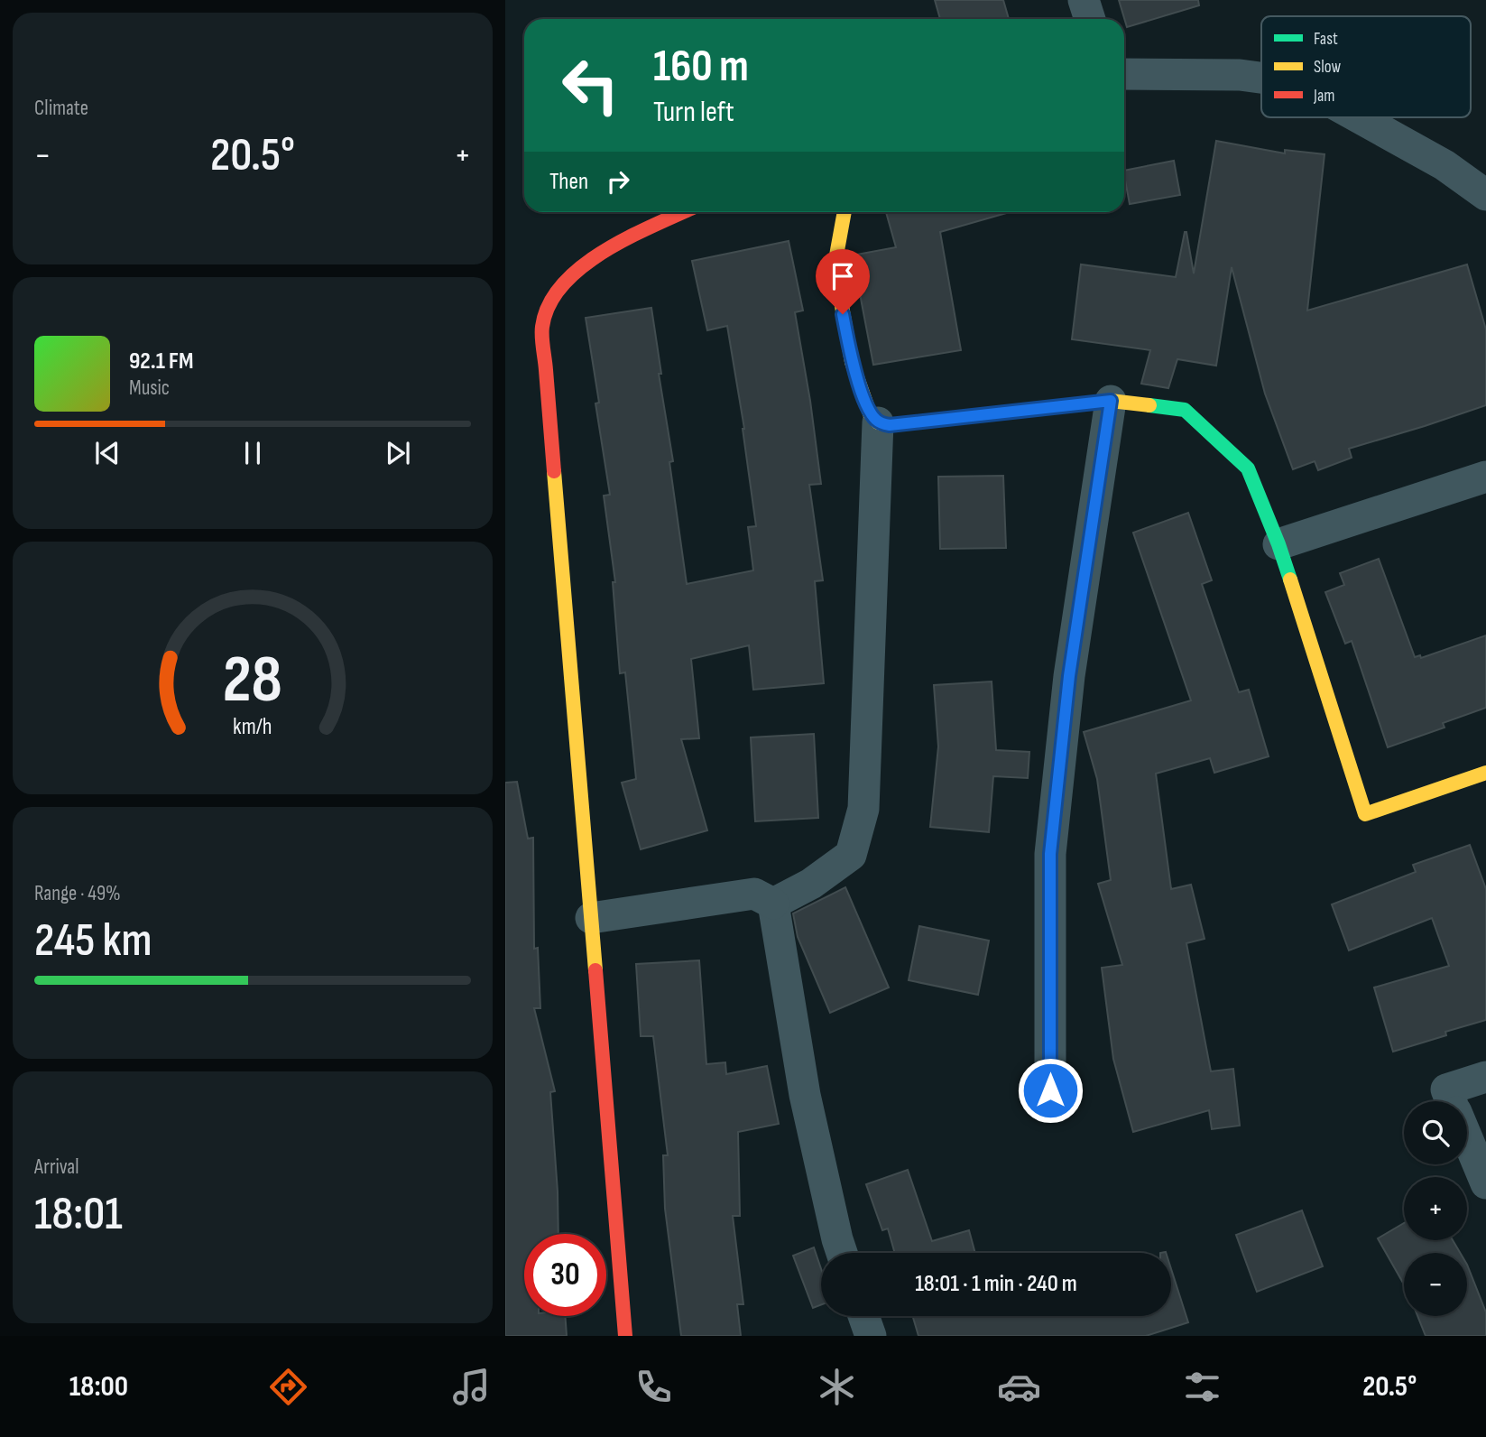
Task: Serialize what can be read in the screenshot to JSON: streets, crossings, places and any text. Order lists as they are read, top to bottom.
{
  "legend": ["Fast", "Slow", "Jam"],
  "page": {
    "tile": [
      "Climate",
      ["Range · 49%", "245 km"],
      ["Arrival", "18:01"]
    ],
    "turn": ["160 m", "Turn left"],
    "heat": ["−", "20.5°", "+"],
    "then": "Then",
    "song": ["92.1 FM", "Music"],
    "map_buttons": ["+", "−"],
    "limit": "30",
    "trip": "18:01 · 1 min · 240 m",
    "tabs": ["18:00", "20.5°"],
    "gauge": ["28", "km/h"]
  }
}
